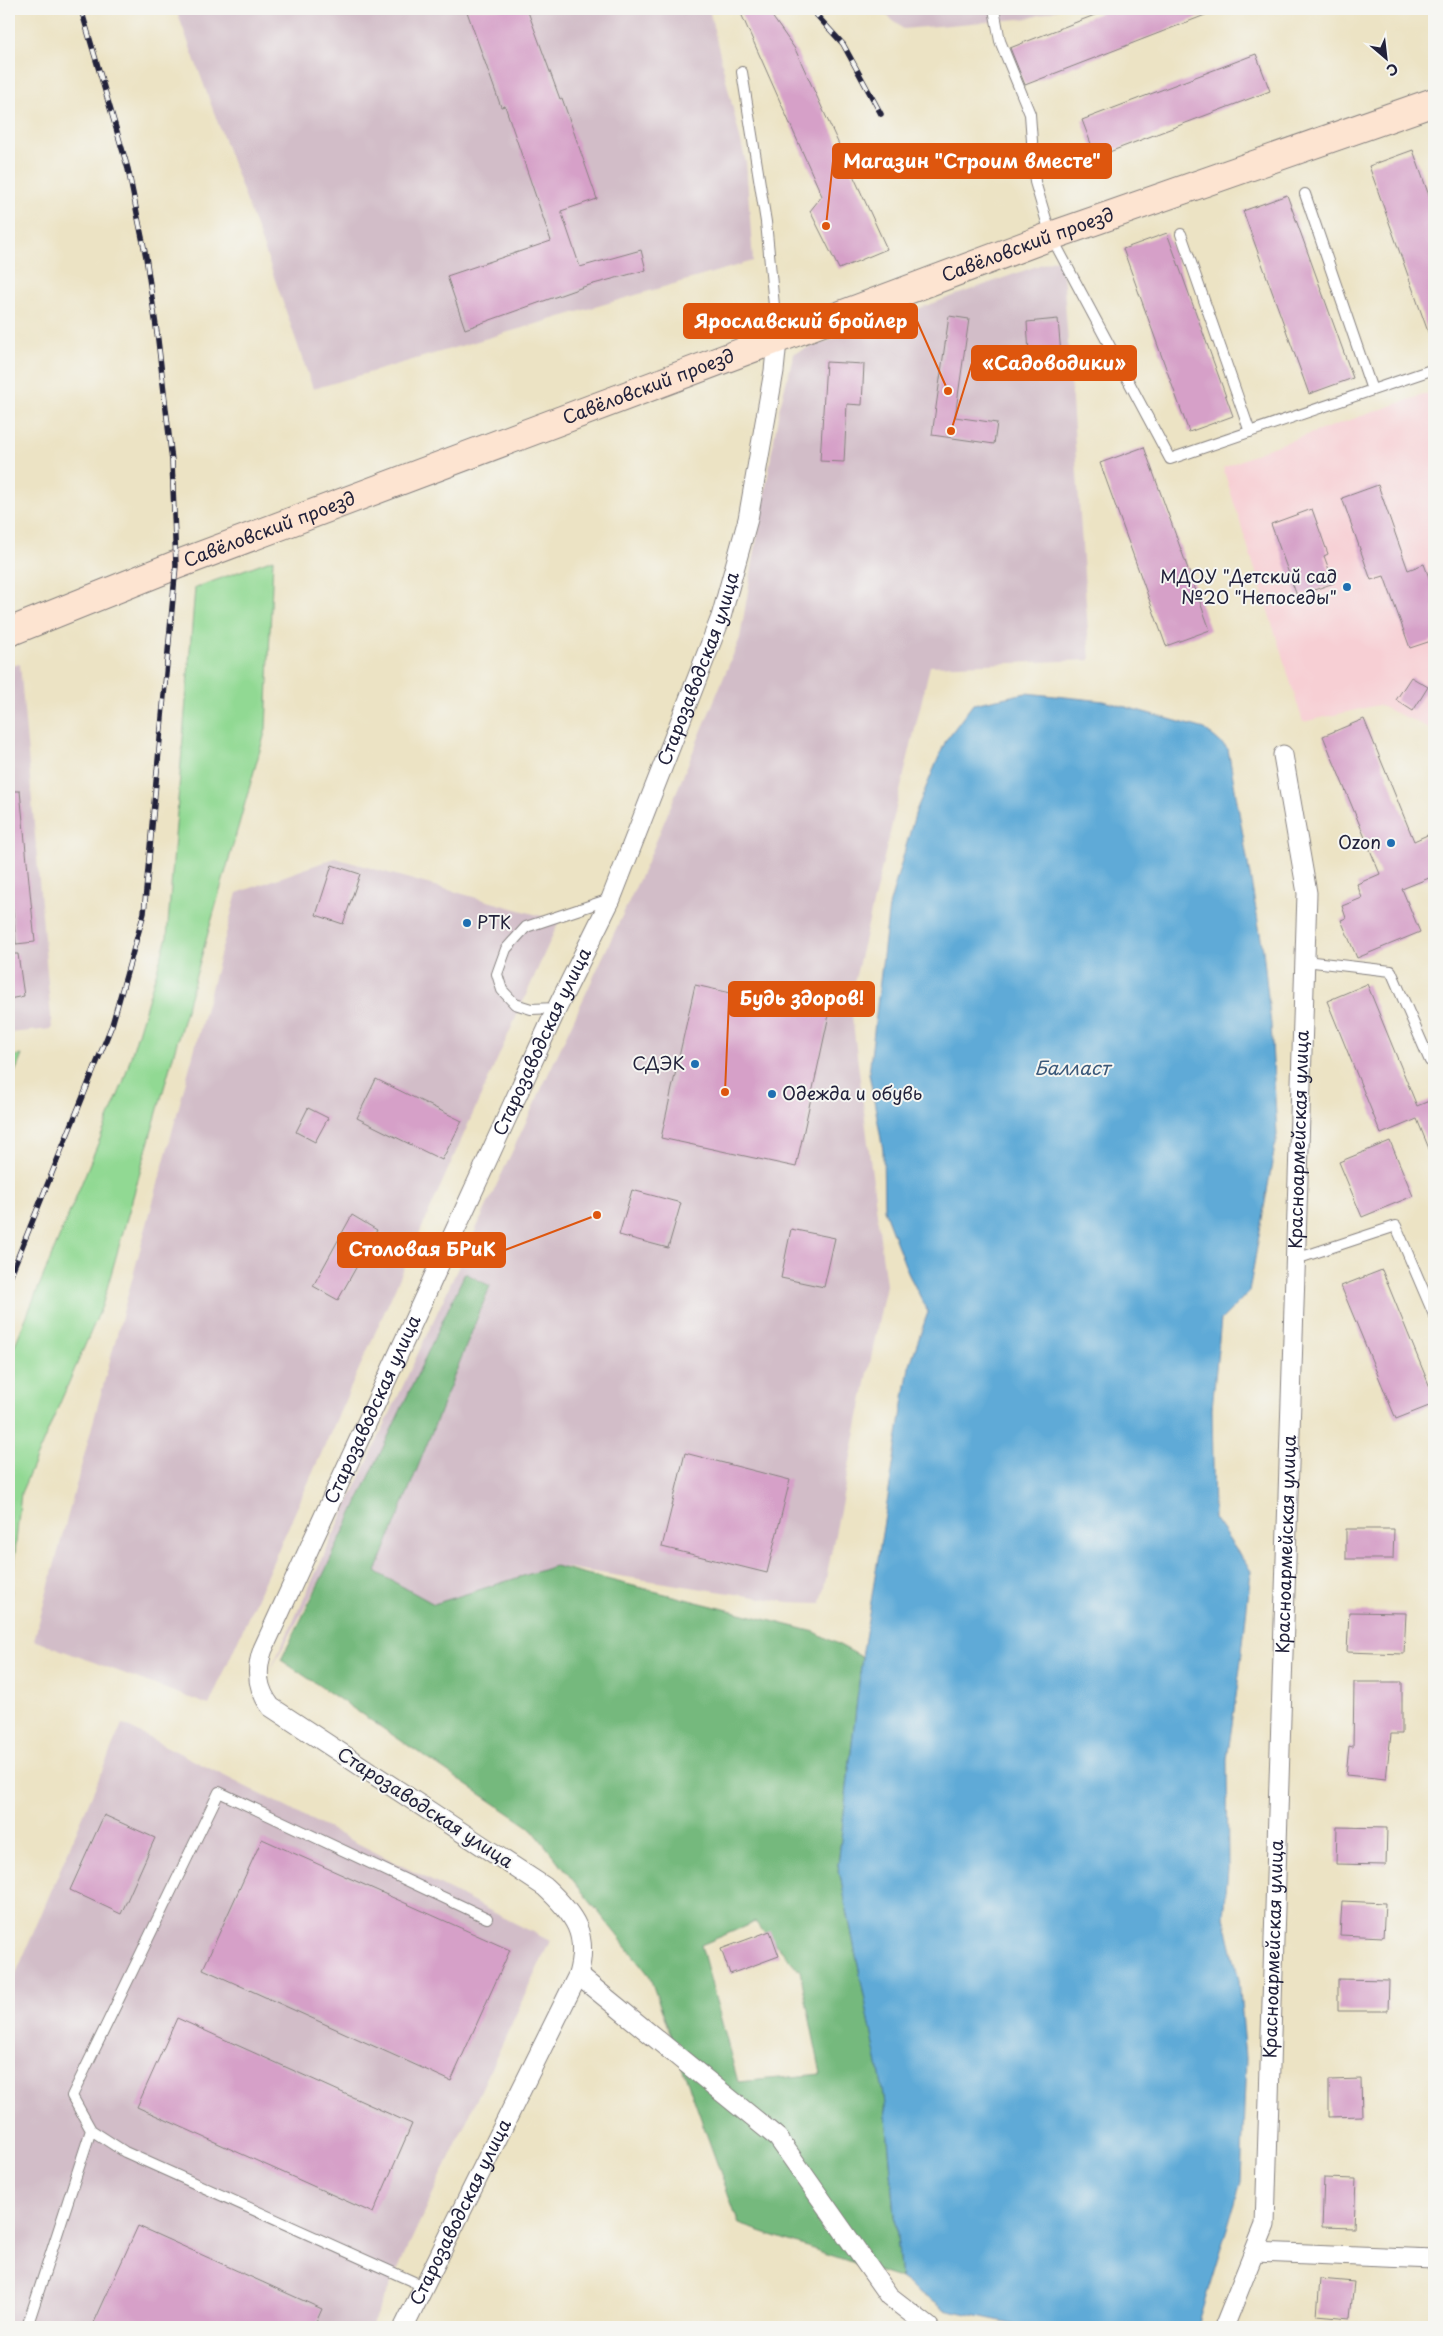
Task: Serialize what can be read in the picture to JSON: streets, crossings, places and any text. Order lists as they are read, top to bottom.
{
  "streets": {
    "main road": ["Савёловский проезд"],
    "street": ["Старозаводская улица", "Красноармейская улица"]
  },
  "crossings": [
    ["Савёловский проезд", "Старозаводская улица"]
  ],
  "water": ["Балласт"],
  "places": [
    "Магазин \"Строим вместе\"",
    "Ярославский бройлер",
    "«Садоводики»",
    "МДОУ \"Детский сад №20 \"Непоседы\"",
    "Ozon",
    "РТК",
    "СДЭК",
    "Будь здоров!",
    "Одежда и обувь",
    "Столовая БРиК"
  ],
  "north": "bottom right"
}
